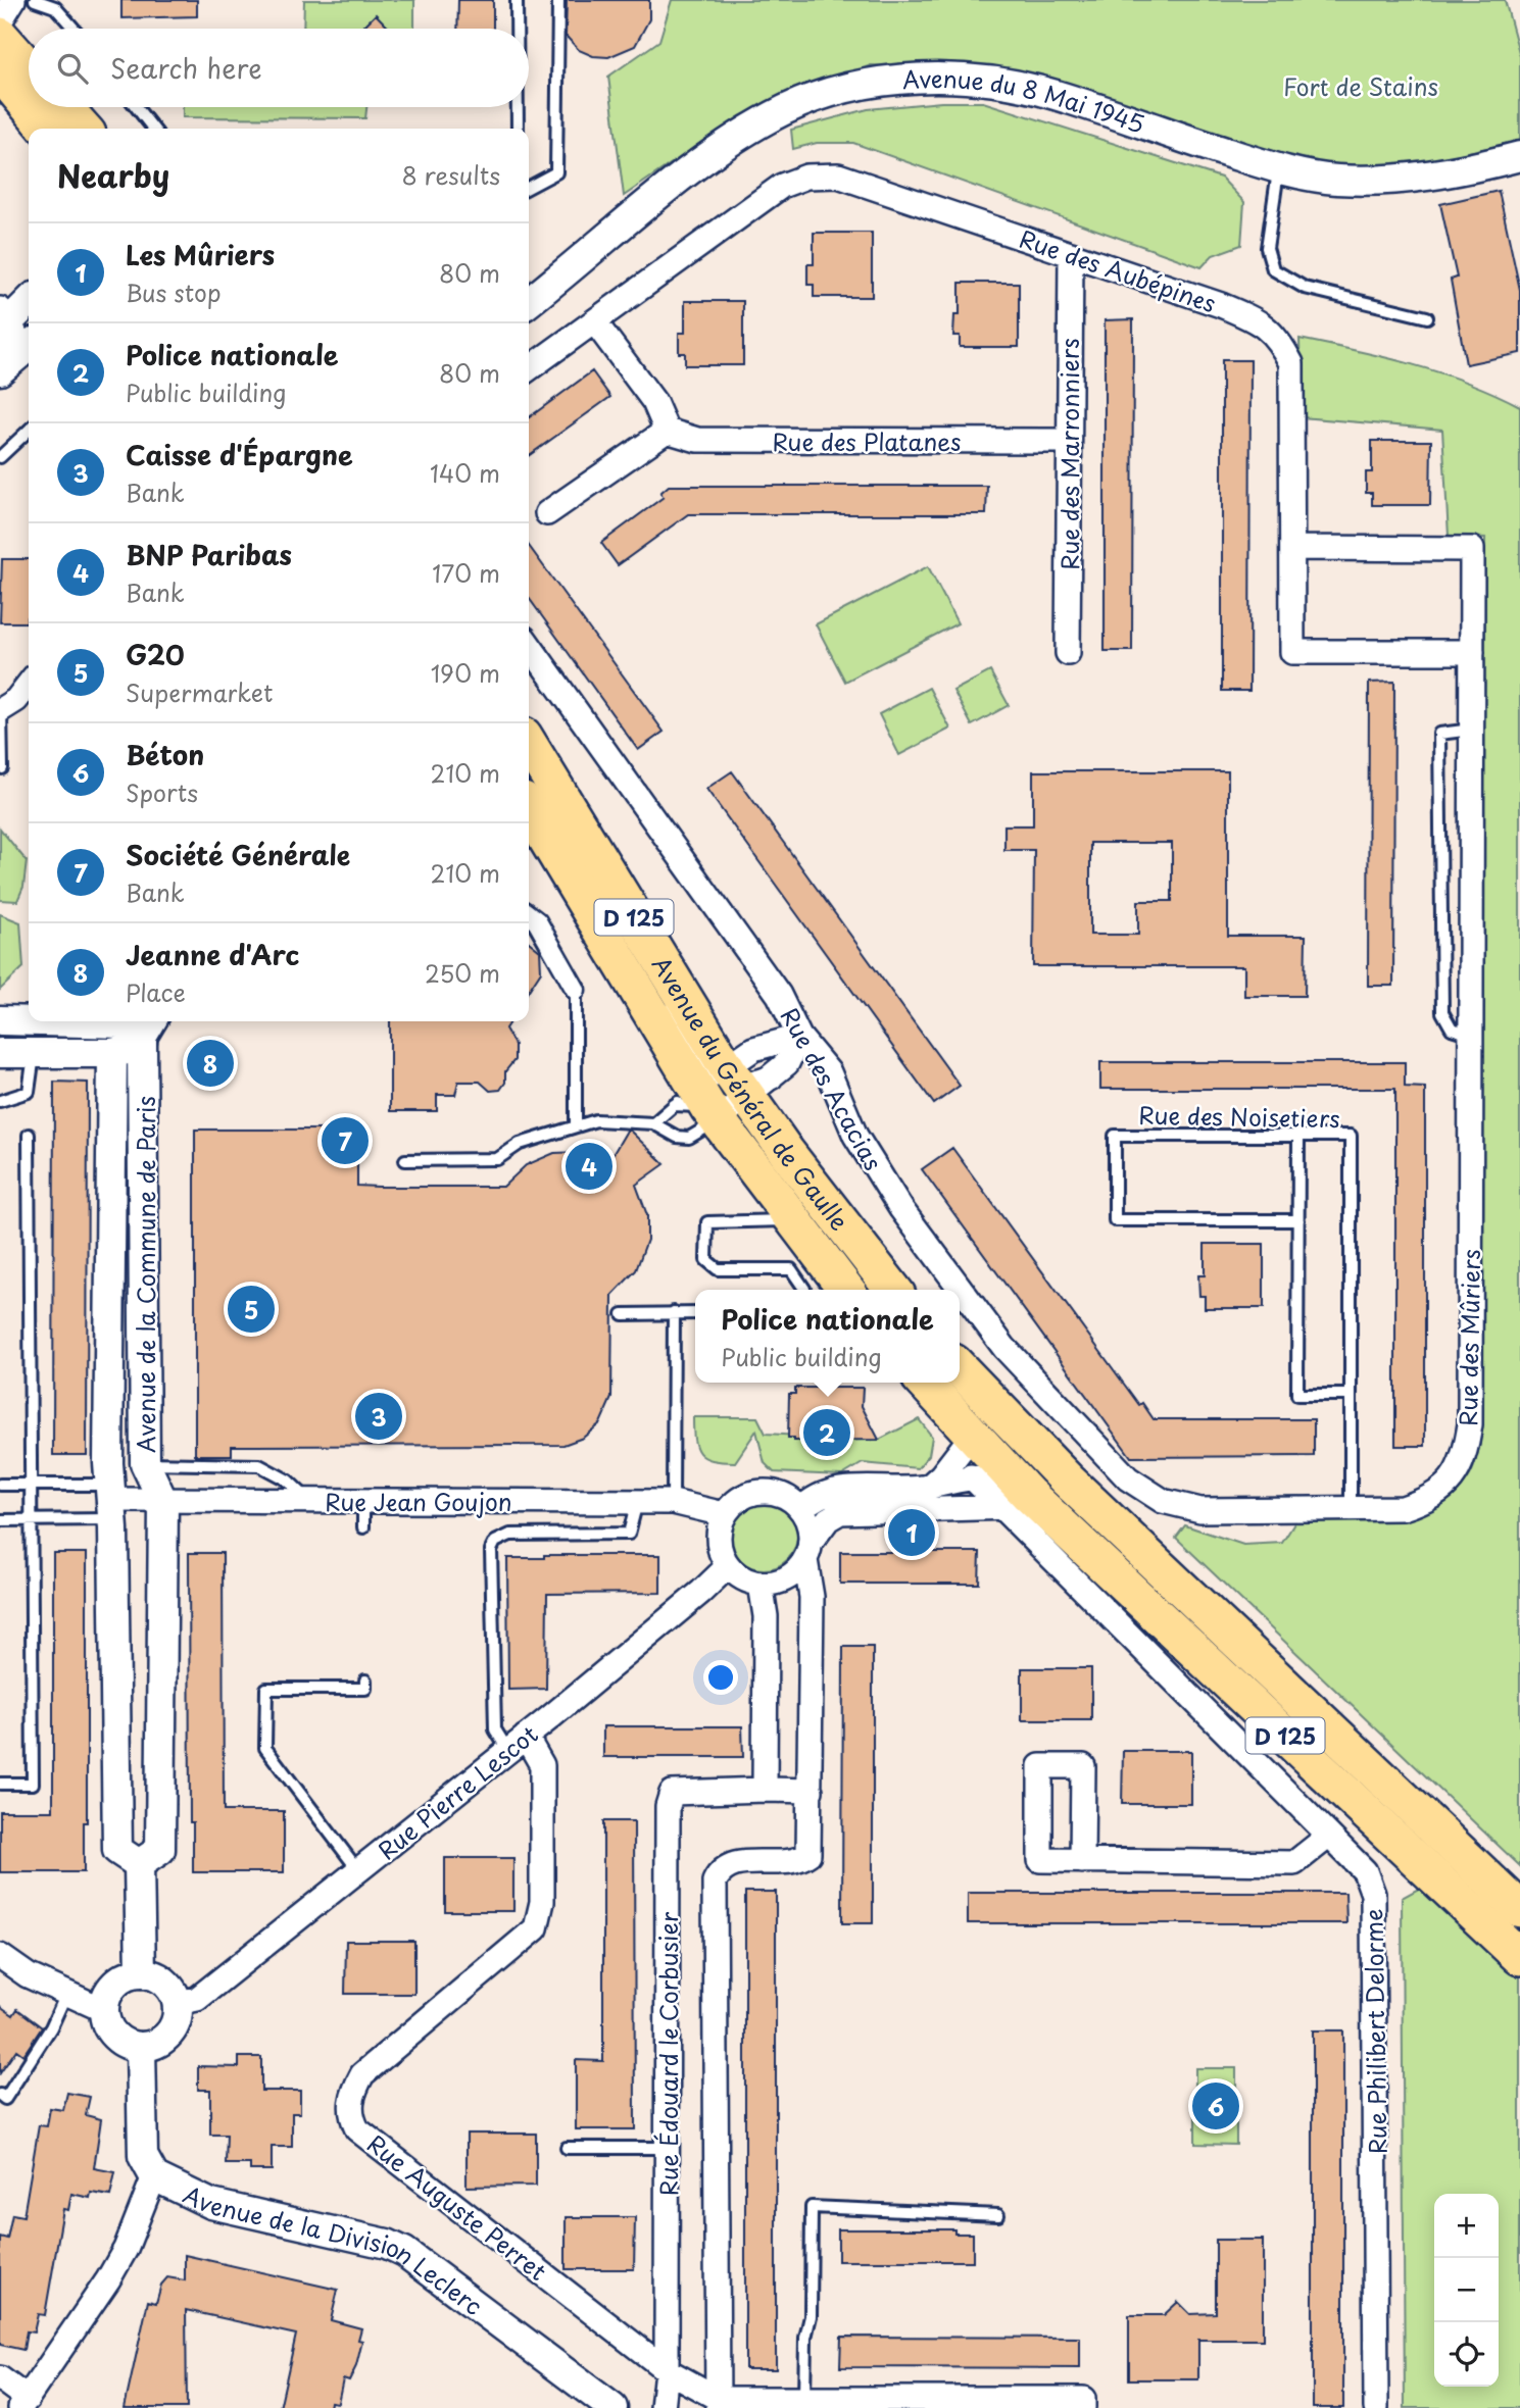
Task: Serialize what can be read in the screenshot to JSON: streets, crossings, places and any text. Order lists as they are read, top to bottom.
{
  "streets": {
    "main road": ["D 125", "Avenue du Général de Gaulle"],
    "street": [
      "Avenue du 8 Mai 1945",
      "Rue des Aubépines",
      "Rue des Platanes",
      "Rue des Marronniers",
      "Rue des Acacias",
      "Avenue de la Commune de Paris",
      "Rue des Mûriers",
      "Rue Jean Goujon",
      "Rue Pierre Lescot",
      "Rue Philibert Delorme",
      "Rue Édouard le Corbusier",
      "Rue Auguste Perret",
      "Avenue de la Division Leclerc"
    ],
    "lane": ["Rue des Noisetiers"]
  },
  "crossings": [
    ["Rue des Aubépines", "Rue des Marronniers"],
    ["Rue des Aubépines", "Rue des Mûriers"],
    ["Rue des Platanes", "Rue des Marronniers"],
    ["D 125", "Rue Philibert Delorme"],
    ["Rue des Acacias", "Rue des Mûriers"],
    ["Rue des Noisetiers", "Rue des Mûriers"],
    ["Avenue de la Commune de Paris", "Rue Jean Goujon"],
    ["Rue Jean Goujon", "Rue Pierre Lescot"],
    ["Rue Jean Goujon", "Rue Édouard le Corbusier"],
    ["Rue Pierre Lescot", "Rue Édouard le Corbusier"],
    ["Rue Pierre Lescot", "Rue Auguste Perret"],
    ["Rue Pierre Lescot", "Avenue de la Division Leclerc"],
    ["Rue Édouard le Corbusier", "Rue Auguste Perret"]
  ],
  "parks": ["Fort de Stains"],
  "page": {
    "search": "Search here",
    "heading": ["Nearby", "8 results"],
    "list": [
      {
        "mark": "1",
        "name": "Les Mûriers",
        "note": "Bus stop",
        "value": "80 m"
      },
      {
        "mark": "2",
        "name": "Police nationale",
        "note": "Public building",
        "value": "80 m"
      },
      {
        "mark": "3",
        "name": "Caisse d'Épargne",
        "note": "Bank",
        "value": "140 m"
      },
      {
        "mark": "4",
        "name": "BNP Paribas",
        "note": "Bank",
        "value": "170 m"
      },
      {
        "mark": "5",
        "name": "G20",
        "note": "Supermarket",
        "value": "190 m"
      },
      {
        "mark": "6",
        "name": "Béton",
        "note": "Sports",
        "value": "210 m"
      },
      {
        "mark": "7",
        "name": "Société Générale",
        "note": "Bank",
        "value": "210 m"
      },
      {
        "mark": "8",
        "name": "Jeanne d'Arc",
        "note": "Place",
        "value": "250 m"
      }
    ],
    "pins": [
      "8",
      "7",
      "4",
      "5",
      "3",
      "2",
      "1",
      "6"
    ],
    "popup": ["Police nationale", "Public building"],
    "map_buttons": ["+", "−"]
  }
}
